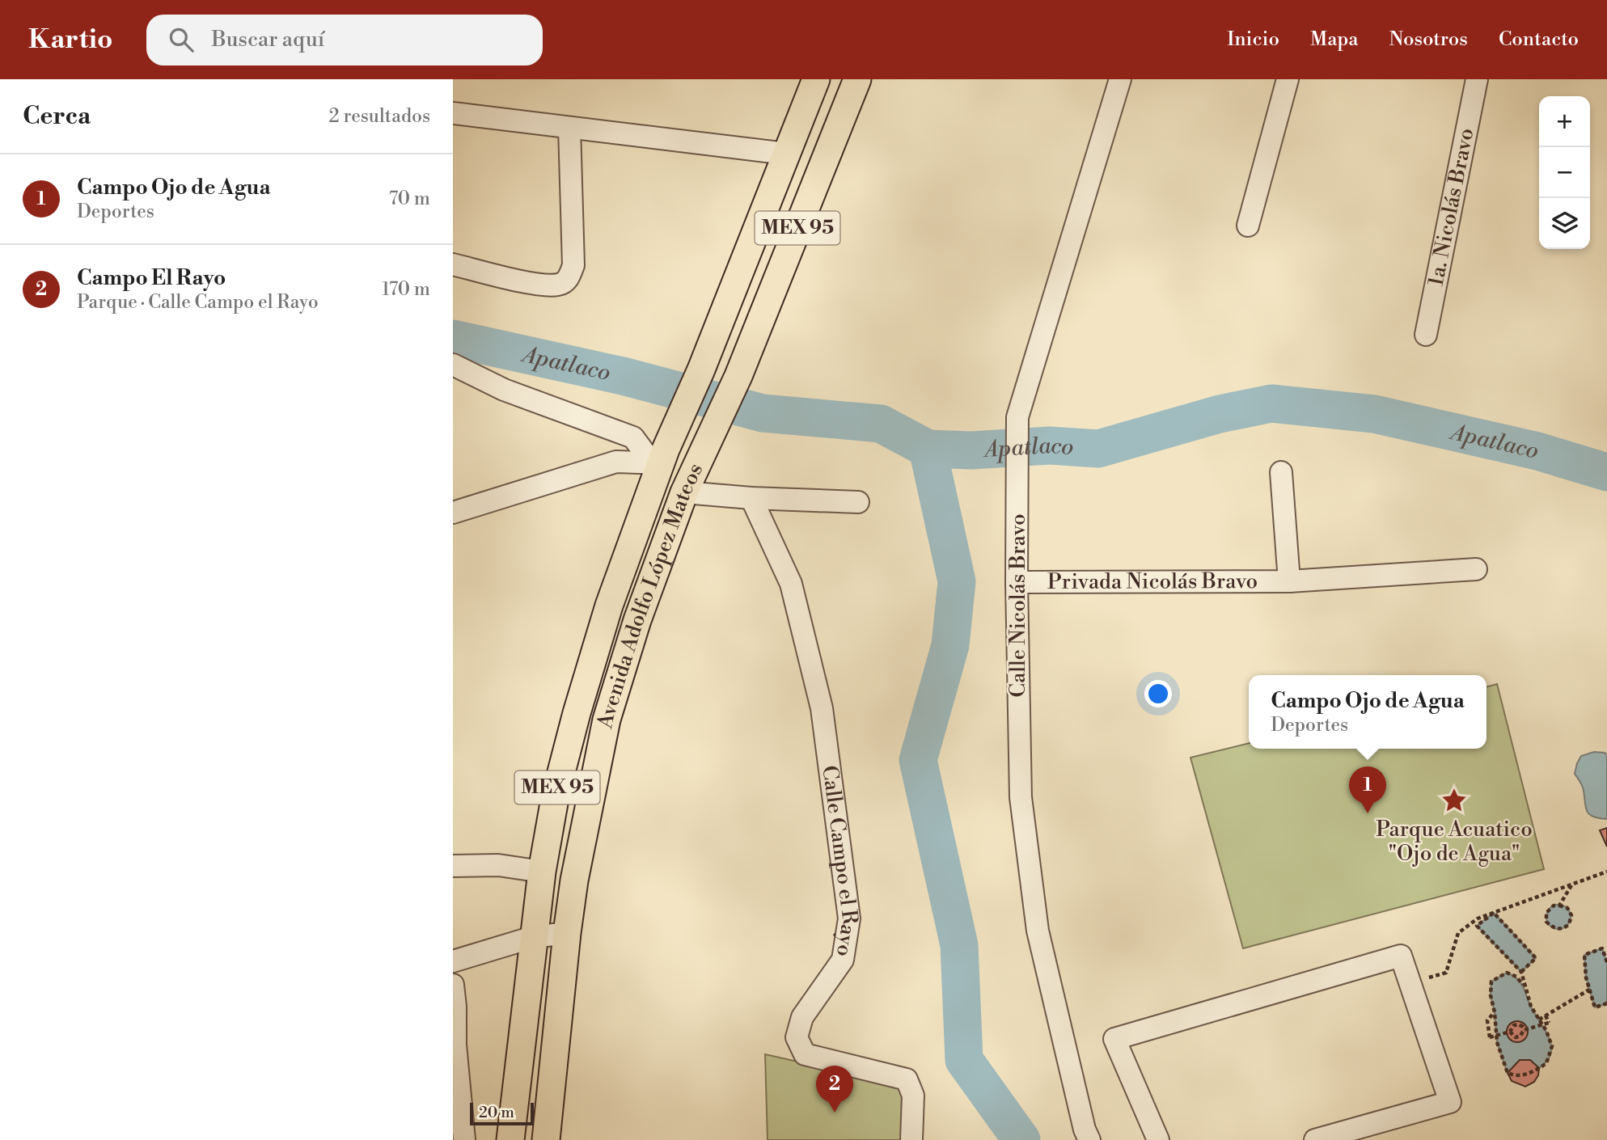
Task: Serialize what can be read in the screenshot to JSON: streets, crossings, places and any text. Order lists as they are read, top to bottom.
{
  "streets": {
    "main road": ["MEX 95", "Avenida Adolfo López Mateos"],
    "street": [
      "1a. Nicolás Bravo",
      "Privada Nicolás Bravo",
      "Calle Nicolás Bravo",
      "Calle Campo el Rayo"
    ]
  },
  "crossings": [
    ["Privada Nicolás Bravo", "Calle Nicolás Bravo"]
  ],
  "water": ["Apatlaco"],
  "places": {
    "place": ["Parque Acuatico \"Ojo de Agua\""]
  },
  "scale_bar": "20 m",
  "page": {
    "header": "Kartio",
    "search": "Buscar aquí",
    "nav": [
      "Inicio",
      "Mapa",
      "Nosotros",
      "Contacto"
    ],
    "heading": ["Cerca", "2 resultados"],
    "map_buttons": ["+", "−"],
    "list": [
      {
        "mark": "1",
        "name": "Campo Ojo de Agua",
        "note": "Deportes",
        "value": "70 m"
      },
      {
        "mark": "2",
        "name": "Campo El Rayo",
        "note": "Parque · Calle Campo el Rayo",
        "value": "170 m"
      }
    ],
    "popup": ["Campo Ojo de Agua", "Deportes"],
    "pins": ["1", "2"],
    "scale": "20 m"
  }
}
